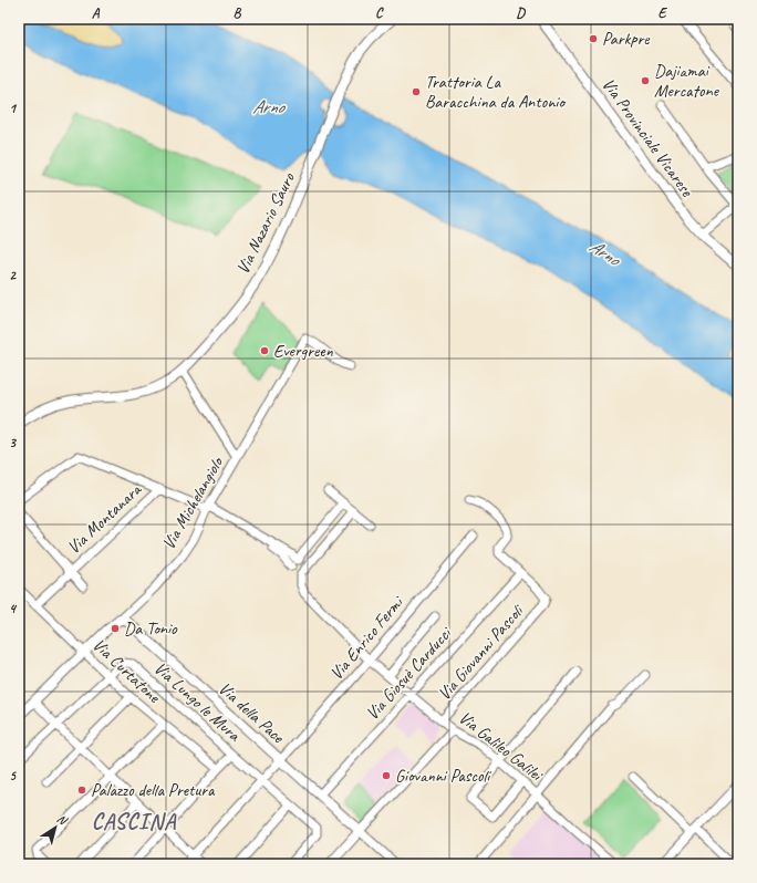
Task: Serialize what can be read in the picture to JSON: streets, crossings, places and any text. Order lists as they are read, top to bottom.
{
  "streets": {
    "main road": [
      "Via Provinciale Vicarese",
      "Via Nazario Sauro",
      "Via Michelangiolo",
      "Via Giovanni Pascoli",
      "Via della Pace"
    ],
    "street": [
      "Via Montanara",
      "Via Enrico Fermi",
      "Via Curtatone",
      "Via Giosuè Carducci",
      "Via Lungo le Mura",
      "Via Galileo Galilei"
    ]
  },
  "crossings": [
    ["Via Michelangiolo", "Via Curtatone"],
    ["Via Michelangiolo", "Via della Pace"],
    ["Via Michelangiolo", "Via Galileo Galilei"],
    ["Via Montanara", "Via Curtatone"],
    ["Via Montanara", "Via Galileo Galilei"],
    ["Via Enrico Fermi", "Via Lungo le Mura"],
    ["Via Enrico Fermi", "Via della Pace"],
    ["Via Enrico Fermi", "Via Galileo Galilei"],
    ["Via Giovanni Pascoli", "Via Giosuè Carducci"],
    ["Via Giovanni Pascoli", "Via della Pace"],
    ["Via Giovanni Pascoli", "Via Galileo Galilei"],
    ["Via Curtatone", "Via Lungo le Mura"],
    ["Via Giosuè Carducci", "Via della Pace"],
    ["Via Giosuè Carducci", "Via Galileo Galilei"]
  ],
  "districts": ["CASCINA"],
  "water": ["Arno"],
  "places": [
    "Parkpre",
    "Dajiamai Mercatone",
    "Trattoria La Baracchina da Antonio",
    "Evergreen",
    "Da Tonio",
    "Giovanni Pascoli",
    "Palazzo della Pretura"
  ],
  "north": "top right",
  "grid": {
    "columns": [
      "A",
      "B",
      "C",
      "D",
      "E"
    ],
    "rows": [
      "1",
      "2",
      "3",
      "4",
      "5"
    ]
  }
}
